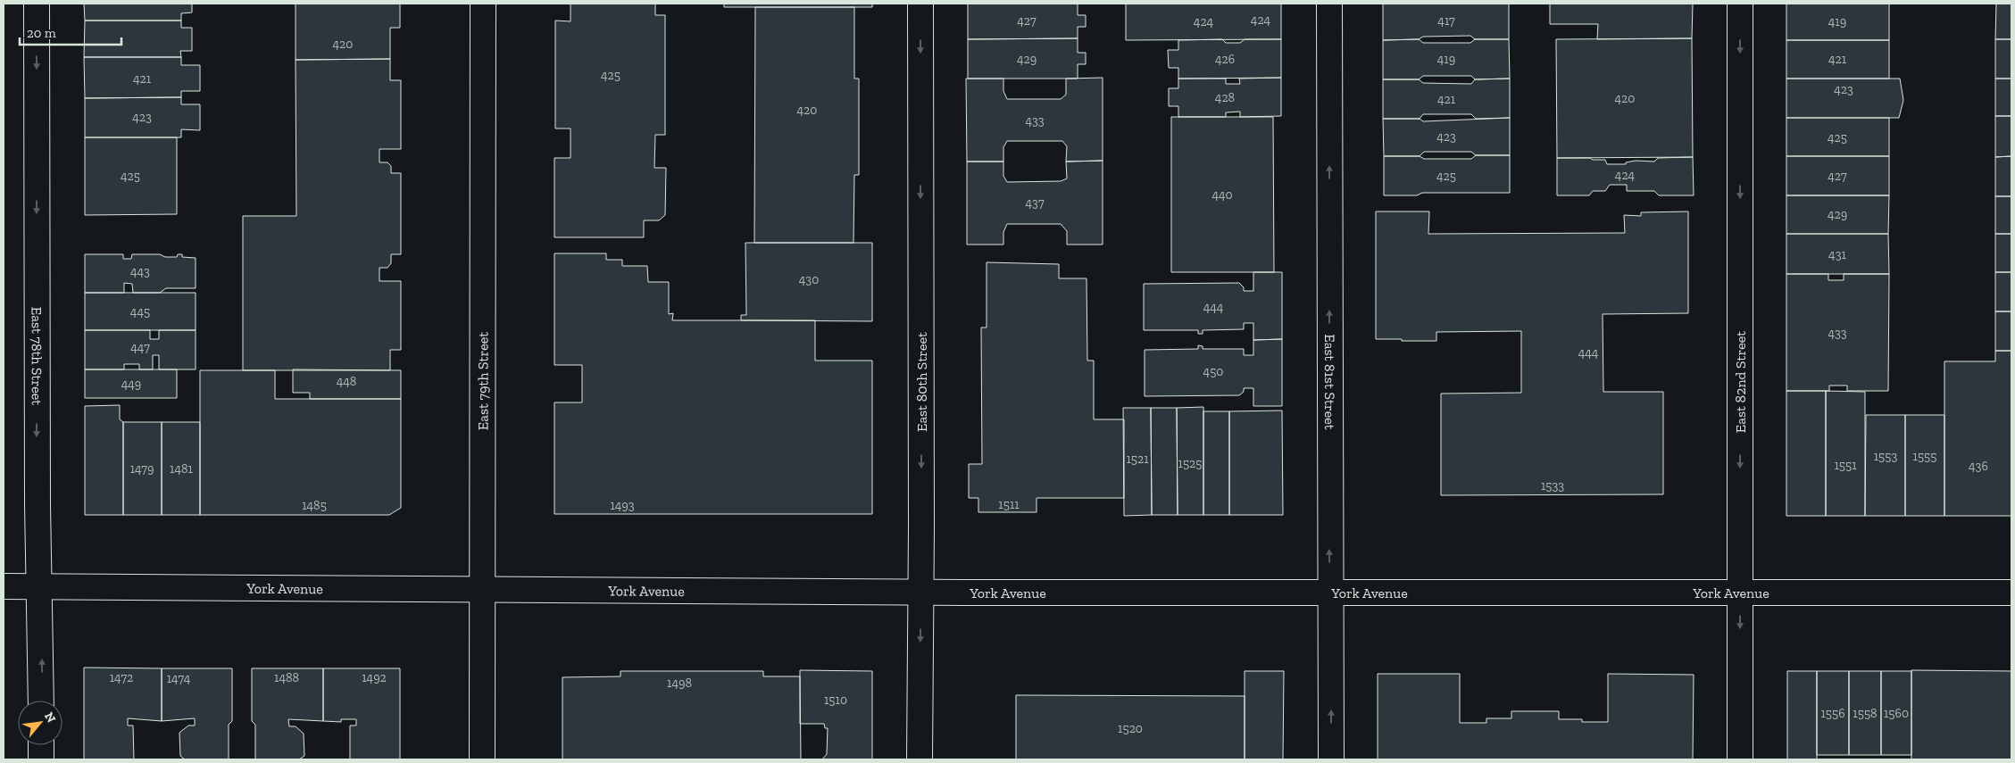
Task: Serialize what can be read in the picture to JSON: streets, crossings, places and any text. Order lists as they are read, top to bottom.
{
  "streets": {
    "street": [
      "East 78th Street",
      "East 79th Street",
      "East 80th Street",
      "East 81st Street",
      "East 82nd Street",
      "York Avenue"
    ]
  },
  "crossings": [
    ["East 78th Street", "York Avenue"],
    ["East 79th Street", "York Avenue"],
    ["East 80th Street", "York Avenue"],
    ["East 81st Street", "York Avenue"],
    ["East 82nd Street", "York Avenue"]
  ],
  "one_way": ["East 80th Street", "East 81st Street", "East 82nd Street"],
  "house_numbers": [
    "424",
    "427",
    "417",
    "424",
    "419",
    "420",
    "429",
    "426",
    "419",
    "421",
    "425",
    "421",
    "423",
    "428",
    "420",
    "421",
    "420",
    "423",
    "433",
    "423",
    "425",
    "424",
    "425",
    "425",
    "427",
    "440",
    "437",
    "429",
    "431",
    "443",
    "430",
    "444",
    "445",
    "433",
    "447",
    "444",
    "450",
    "448",
    "449",
    "1553",
    "1555",
    "1521",
    "1525",
    "1551",
    "436",
    "1479",
    "1481",
    "1533",
    "1511",
    "1485",
    "1493",
    "1472",
    "1488",
    "1492",
    "1474",
    "1498",
    "1510",
    "1556",
    "1558",
    "1560",
    "1520"
  ],
  "scale_bar": "20 m",
  "north": "top right"
}
